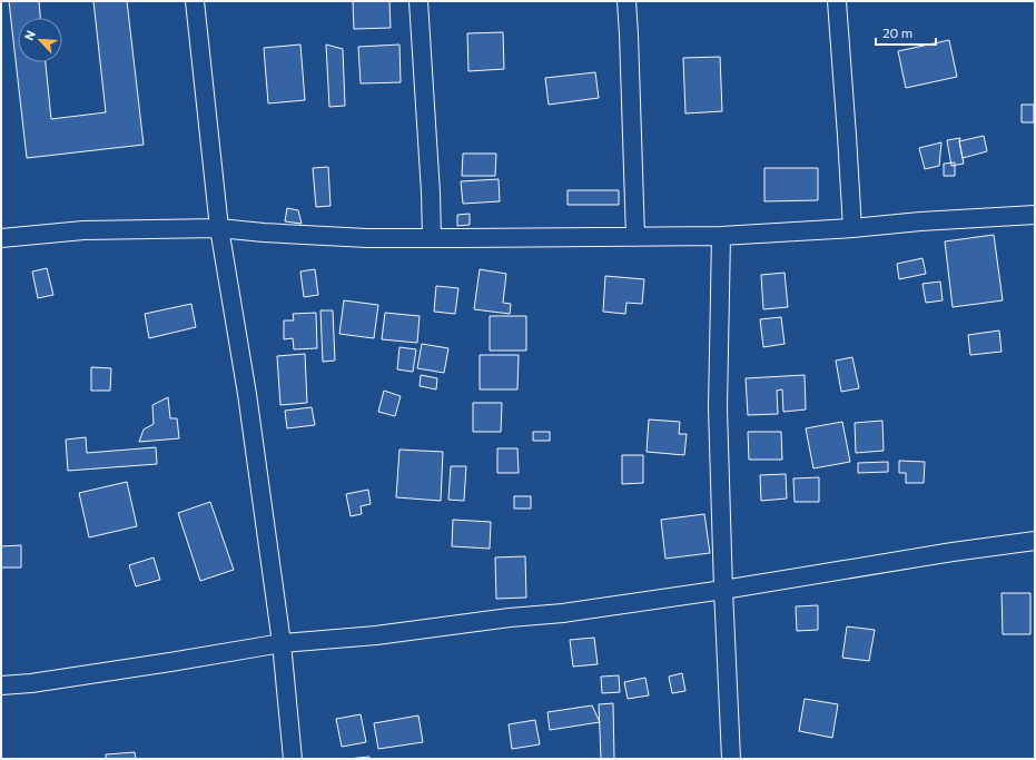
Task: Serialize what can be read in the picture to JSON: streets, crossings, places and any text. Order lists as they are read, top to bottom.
{
  "scale_bar": "20 m",
  "north": "top left"
}
